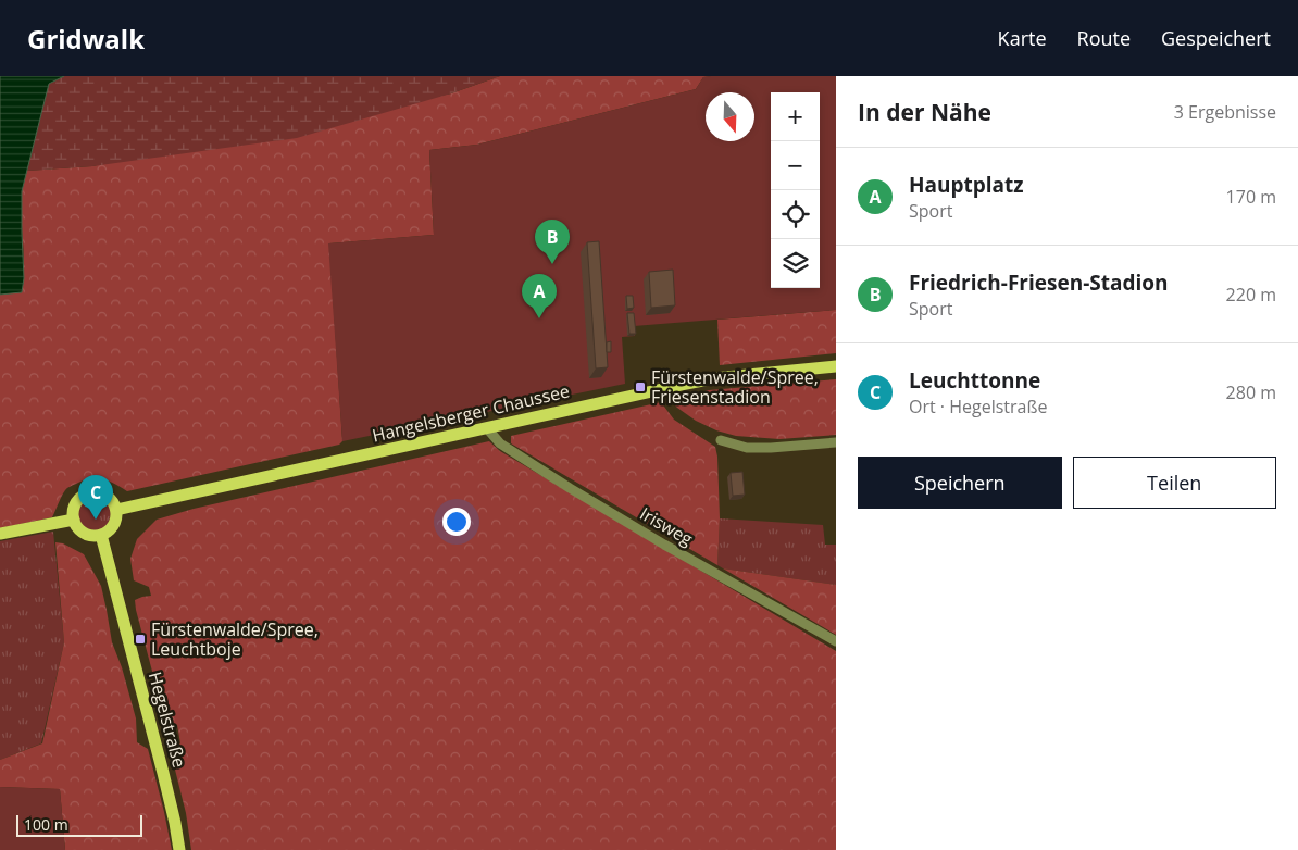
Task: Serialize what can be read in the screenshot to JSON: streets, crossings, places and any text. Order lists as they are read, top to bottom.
{
  "streets": {
    "main road": ["Hangelsberger Chaussee", "Hegelstraße"],
    "street": ["Irisweg"]
  },
  "crossings": [
    ["Hangelsberger Chaussee", "Irisweg"],
    ["Hangelsberger Chaussee", "Hegelstraße"]
  ],
  "places": {
    "transit": ["Fürstenwalde/Spree, Friesenstadion", "Fürstenwalde/Spree, Leuchtboje"]
  },
  "scale_bar": "100 m",
  "north": "bottom",
  "page": {
    "header": "Gridwalk",
    "nav": ["Karte", "Route", "Gespeichert"],
    "heading": ["In der Nähe", "3 Ergebnisse"],
    "map_buttons": ["+", "−"],
    "list": [
      {
        "mark": "A",
        "name": "Hauptplatz",
        "note": "Sport",
        "value": "170 m"
      },
      {
        "mark": "B",
        "name": "Friedrich-Friesen-Stadion",
        "note": "Sport",
        "value": "220 m"
      },
      {
        "mark": "C",
        "name": "Leuchttonne",
        "note": "Ort · Hegelstraße",
        "value": "280 m"
      }
    ],
    "pins": ["B", "A", "C"],
    "buttons": ["Speichern", "Teilen"],
    "scale": "100 m"
  }
}
